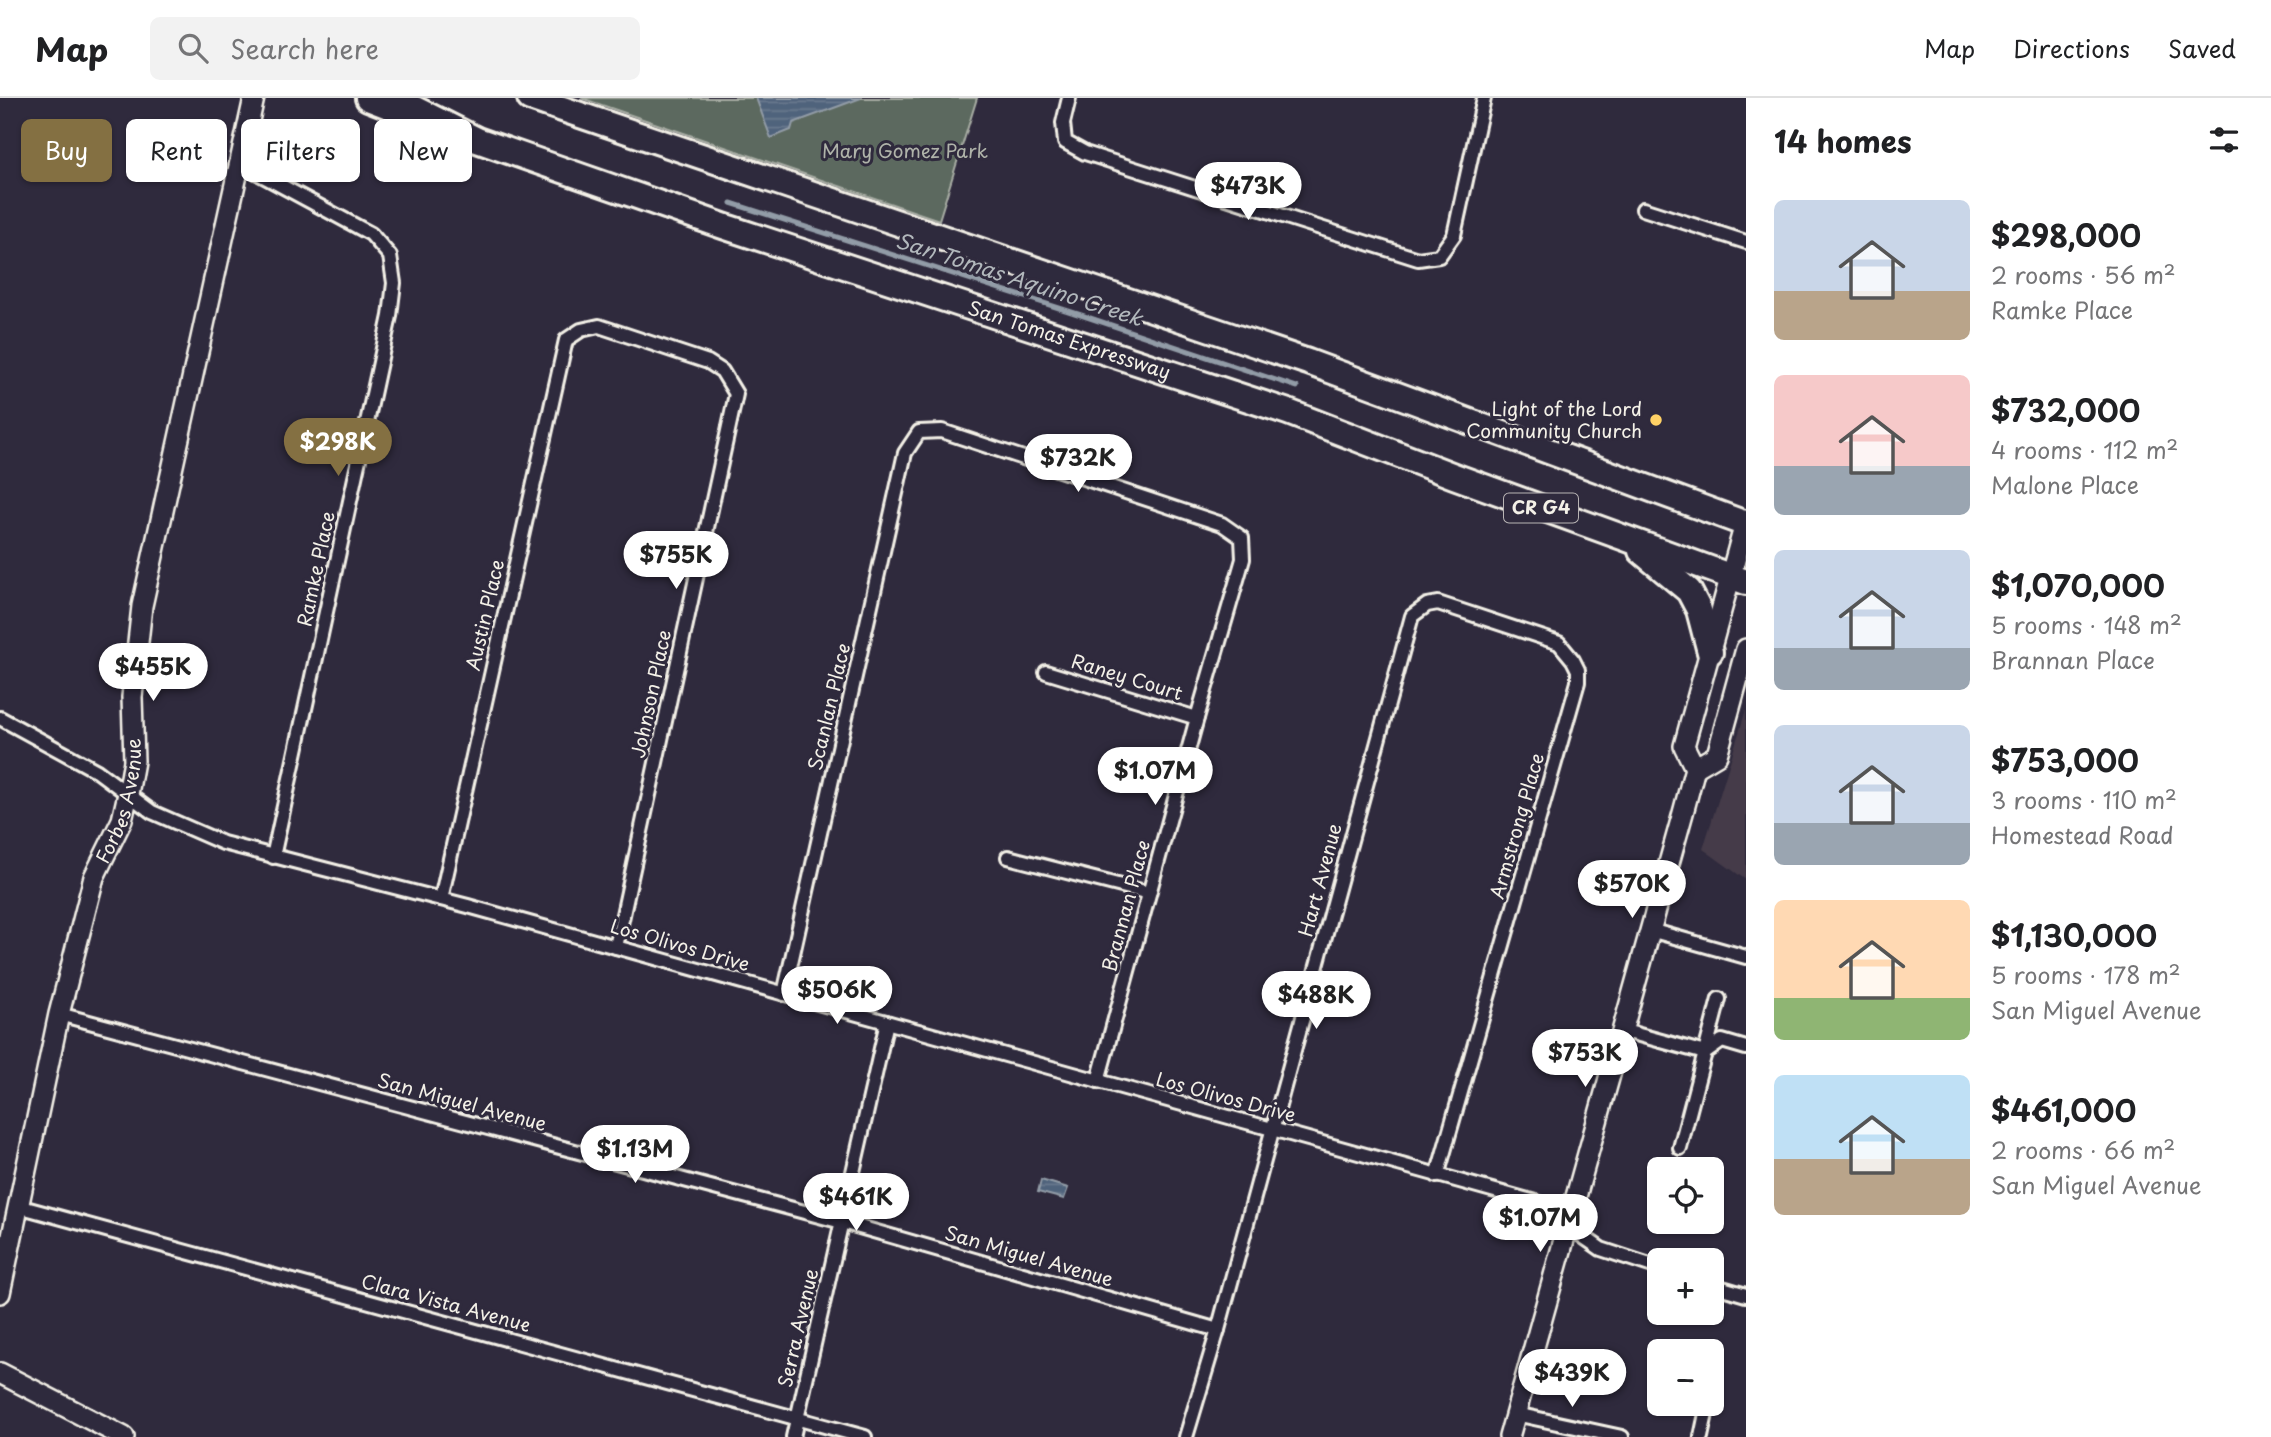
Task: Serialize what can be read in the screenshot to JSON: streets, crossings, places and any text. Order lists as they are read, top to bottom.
{
  "streets": {
    "highway": ["San Tomas Expressway", "CR G4"],
    "street": [
      "Ramke Place",
      "Austin Place",
      "Raney Court",
      "Johnson Place",
      "Scanlan Place",
      "Forbes Avenue",
      "Armstrong Place",
      "Hart Avenue",
      "Brannan Place",
      "Los Olivos Drive",
      "San Miguel Avenue",
      "Clara Vista Avenue",
      "Serra Avenue"
    ]
  },
  "crossings": [
    ["Ramke Place", "Los Olivos Drive"],
    ["Austin Place", "Johnson Place"],
    ["Austin Place", "Los Olivos Drive"],
    ["Raney Court", "Brannan Place"],
    ["Johnson Place", "Los Olivos Drive"],
    ["Scanlan Place", "Brannan Place"],
    ["Scanlan Place", "Los Olivos Drive"],
    ["Forbes Avenue", "Los Olivos Drive"],
    ["Forbes Avenue", "San Miguel Avenue"],
    ["Forbes Avenue", "Clara Vista Avenue"],
    ["Armstrong Place", "Hart Avenue"],
    ["Armstrong Place", "Los Olivos Drive"],
    ["Hart Avenue", "Los Olivos Drive"],
    ["Hart Avenue", "San Miguel Avenue"],
    ["Brannan Place", "Los Olivos Drive"],
    ["Los Olivos Drive", "Serra Avenue"],
    ["San Miguel Avenue", "Serra Avenue"],
    ["Clara Vista Avenue", "Serra Avenue"]
  ],
  "water": ["San Tomas Aquino Creek"],
  "parks": ["Mary Gomez Park"],
  "places": ["Light of the Lord Community Church"],
  "page": {
    "header": "Map",
    "search": "Search here",
    "nav": ["Map", "Directions", "Saved"],
    "heading": "14 homes",
    "chip": [
      "Buy",
      "Rent",
      "Filters",
      "New"
    ],
    "price": [
      "$473K",
      "$298K",
      "$732K",
      "$755K",
      "$455K",
      "$1.07M",
      "$570K",
      "$506K",
      "$488K",
      "$753K",
      "$1.13M",
      "$461K",
      "$1.07M",
      "$439K"
    ],
    "list": [
      {
        "name": "$298,000",
        "note": "2 rooms · 56 m² · Ramke Place"
      },
      {
        "name": "$732,000",
        "note": "4 rooms · 112 m² · Malone Place"
      },
      {
        "name": "$1,070,000",
        "note": "5 rooms · 148 m² · Brannan Place"
      },
      {
        "name": "$753,000",
        "note": "3 rooms · 110 m² · Homestead Road"
      },
      {
        "name": "$1,130,000",
        "note": "5 rooms · 178 m² · San Miguel Avenue"
      },
      {
        "name": "$461,000",
        "note": "2 rooms · 66 m² · San Miguel Avenue"
      }
    ],
    "map_buttons": ["+", "−"]
  }
}
